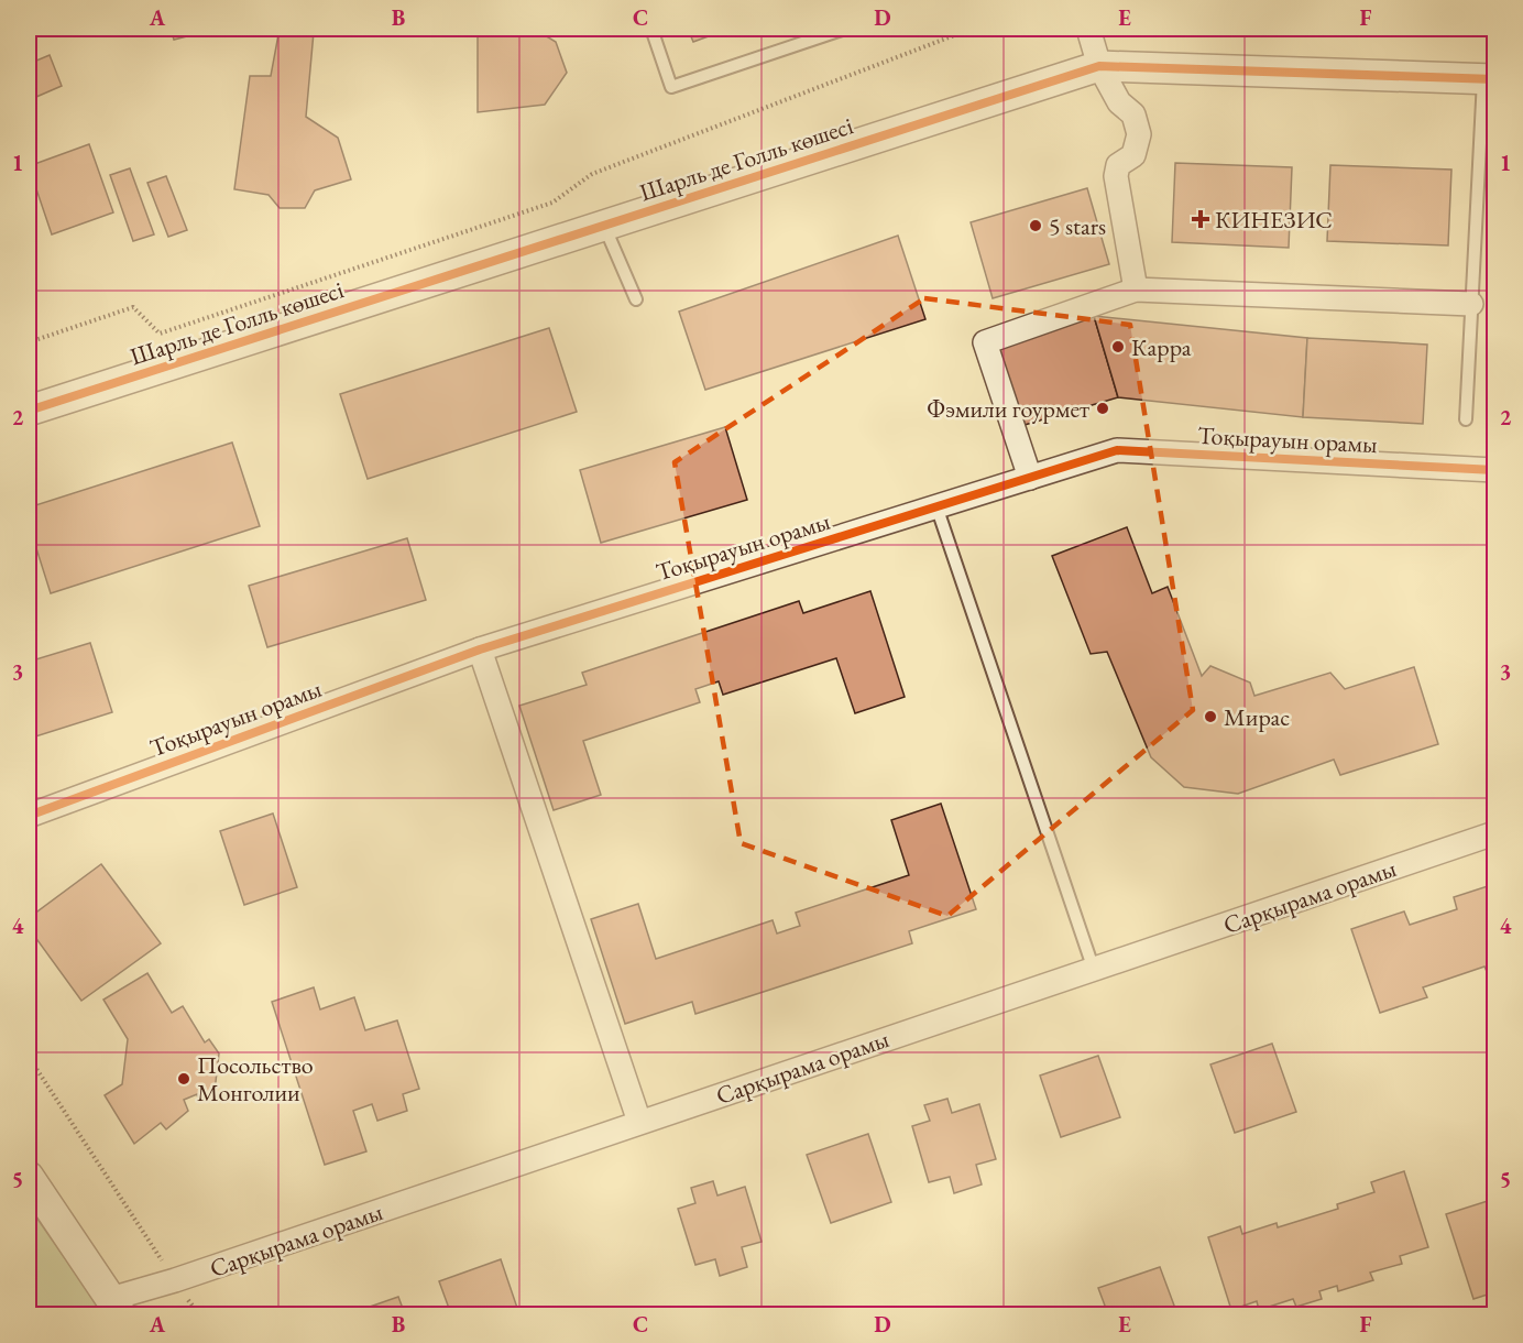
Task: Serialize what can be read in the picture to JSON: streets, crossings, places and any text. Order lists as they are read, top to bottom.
{
  "streets": {
    "street": ["Шарль де Голль көшесі", "Тоқырауын орамы", "Сарқырама орамы"]
  },
  "places": {
    "health": ["КИНЕЗИС"],
    "other": [
      "5 stars",
      "Карра",
      "Фэмили гоурмет",
      "Мирас",
      "Посольство Монголии"
    ]
  },
  "grid": {
    "columns": [
      "A",
      "B",
      "C",
      "D",
      "E",
      "F"
    ],
    "rows": [
      "1",
      "2",
      "3",
      "4",
      "5"
    ]
  }
}
